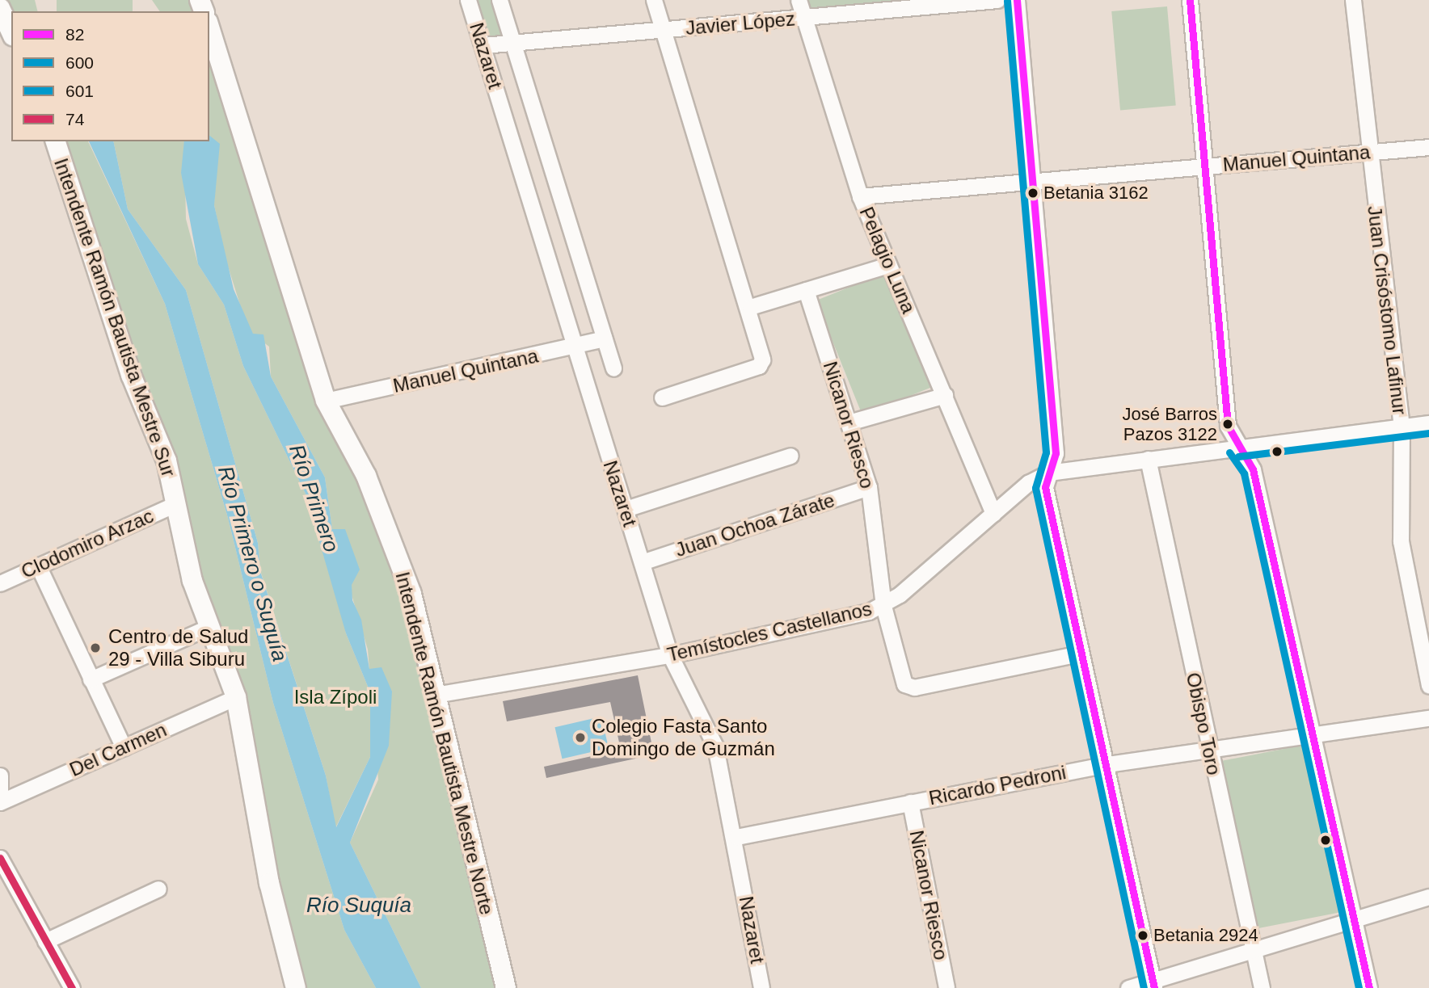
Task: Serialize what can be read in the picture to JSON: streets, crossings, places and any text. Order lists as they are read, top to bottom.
{
  "streets": {
    "main road": ["Intendente Ramón Bautista Mestre Sur", "Intendente Ramón Bautista Mestre Norte"],
    "street": [
      "Javier López",
      "Nazaret",
      "Manuel Quintana",
      "Pelagio Luna",
      "Juan Crisóstomo Lafinur",
      "Nicanor Riesco",
      "Juan Ochoa Zárate",
      "Clodomiro Arzac",
      "Temístocles Castellanos",
      "Obispo Toro",
      "Del Carmen",
      "Ricardo Pedroni"
    ]
  },
  "crossings": [
    ["Javier López", "Nazaret"],
    ["Javier López", "Pelagio Luna"],
    ["Nazaret", "Manuel Quintana"],
    ["Nazaret", "Juan Ochoa Zárate"],
    ["Nazaret", "Temístocles Castellanos"],
    ["Nazaret", "Ricardo Pedroni"],
    ["Manuel Quintana", "Pelagio Luna"],
    ["Manuel Quintana", "Juan Crisóstomo Lafinur"],
    ["Manuel Quintana", "Intendente Ramón Bautista Mestre Norte"],
    ["Pelagio Luna", "Temístocles Castellanos"],
    ["Juan Crisóstomo Lafinur", "Temístocles Castellanos"],
    ["Intendente Ramón Bautista Mestre Sur", "Clodomiro Arzac"],
    ["Intendente Ramón Bautista Mestre Sur", "Del Carmen"],
    ["Nicanor Riesco", "Juan Ochoa Zárate"],
    ["Nicanor Riesco", "Temístocles Castellanos"],
    ["Nicanor Riesco", "Ricardo Pedroni"],
    ["Temístocles Castellanos", "Obispo Toro"],
    ["Temístocles Castellanos", "Intendente Ramón Bautista Mestre Norte"],
    ["Obispo Toro", "Ricardo Pedroni"]
  ],
  "water": ["Río Primero", "Río Primero o Suquía", "Río Suquía"],
  "parks": ["Isla Zípoli"],
  "places": [
    "Betania 3162",
    "José Barros Pazos 3122",
    "Centro de Salud 29 - Villa Siburu",
    "Colegio Fasta Santo Domingo de Guzmán",
    "Betania 2924"
  ],
  "lines": [
    "transit line 82",
    "transit line 600",
    "transit line 601",
    "transit line 74"
  ],
  "legend": [
    "82",
    "600",
    "601",
    "74"
  ]
}
